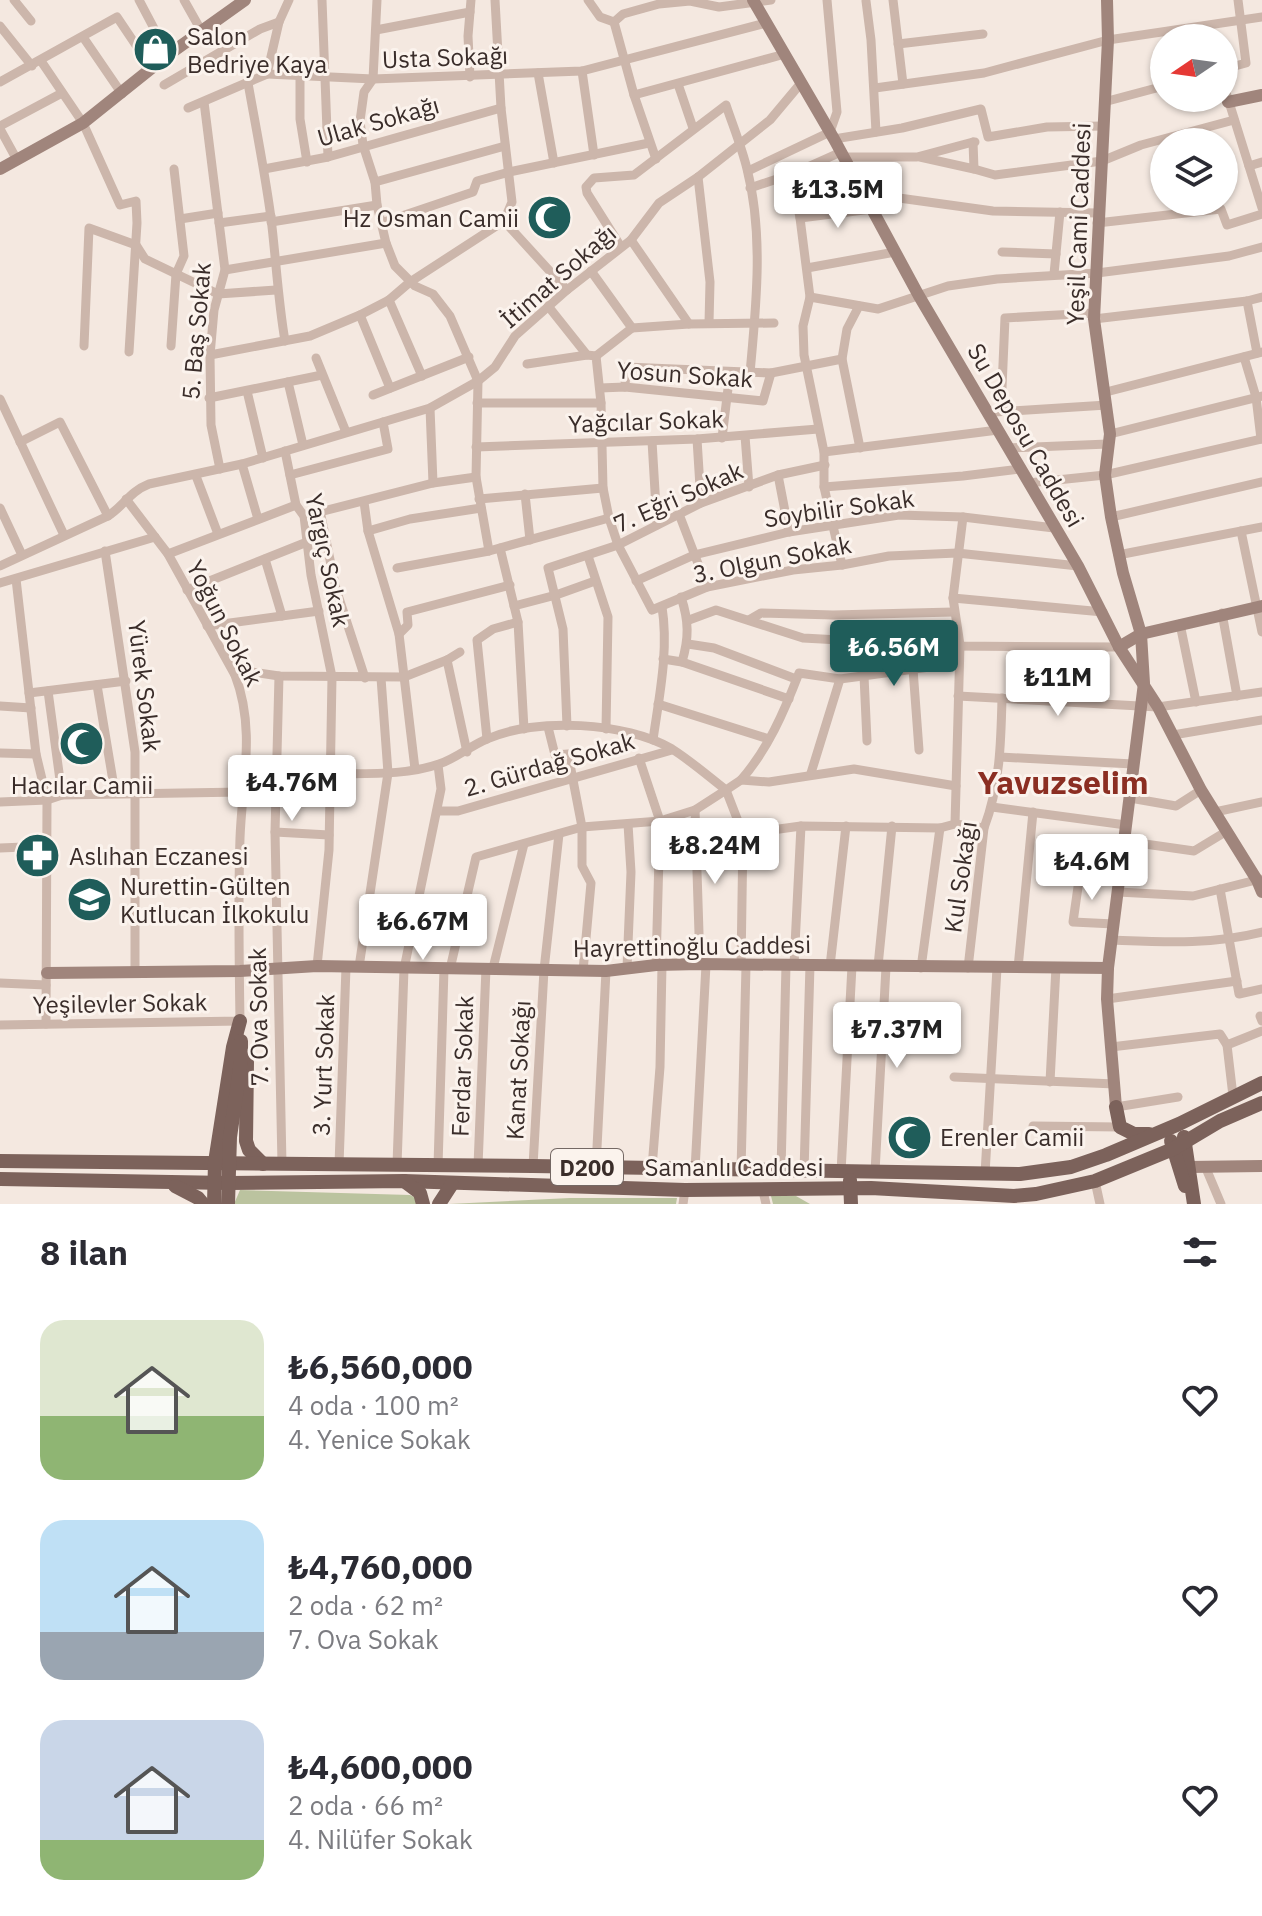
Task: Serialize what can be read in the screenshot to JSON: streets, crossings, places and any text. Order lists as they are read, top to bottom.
{
  "streets": {
    "main road": [
      "Yeşil Cami Caddesi",
      "Su Deposu Caddesi",
      "Hayrettinoğlu Caddesi",
      "D200",
      "Samanlı Caddesi"
    ],
    "street": [
      "Usta Sokağı",
      "Ulak Sokağı",
      "İtimat Sokağı",
      "5. Baş Sokak",
      "Yosun Sokak",
      "Yağcılar Sokak",
      "7. Eğri Sokak",
      "Soybilir Sokak",
      "3. Olgun Sokak",
      "Yargıç Sokak",
      "Yoğun Sokak",
      "Yürek Sokak",
      "2. Gürdağ Sokak",
      "Kul Sokağı",
      "Yeşilevler Sokak",
      "7. Ova Sokak",
      "3. Yurt Sokak",
      "Ferdar Sokak",
      "Kanat Sokağı"
    ]
  },
  "crossings": [
    ["Usta Sokağı", "Su Deposu Caddesi"],
    ["Yeşil Cami Caddesi", "Su Deposu Caddesi"],
    ["Yeşil Cami Caddesi", "Hayrettinoğlu Caddesi"],
    ["İtimat Sokağı", "5. Baş Sokak"],
    ["İtimat Sokağı", "Su Deposu Caddesi"],
    ["İtimat Sokağı", "Yargıç Sokak"],
    ["İtimat Sokağı", "Yoğun Sokak"],
    ["Su Deposu Caddesi", "Soybilir Sokak"],
    ["Su Deposu Caddesi", "3. Olgun Sokak"],
    ["Yargıç Sokak", "Hayrettinoğlu Caddesi"],
    ["Yoğun Sokak", "Hayrettinoğlu Caddesi"],
    ["Yoğun Sokak", "Yeşilevler Sokak"],
    ["Kul Sokağı", "Hayrettinoğlu Caddesi"],
    ["Hayrettinoğlu Caddesi", "7. Ova Sokak"],
    ["Hayrettinoğlu Caddesi", "3. Yurt Sokak"],
    ["Hayrettinoğlu Caddesi", "Ferdar Sokak"],
    ["Hayrettinoğlu Caddesi", "Kanat Sokağı"],
    ["7. Ova Sokak", "Samanlı Caddesi"],
    ["3. Yurt Sokak", "Samanlı Caddesi"],
    ["Ferdar Sokak", "Samanlı Caddesi"],
    ["Kanat Sokağı", "Samanlı Caddesi"],
    ["D200", "Samanlı Caddesi"]
  ],
  "districts": ["Yavuzselim"],
  "places": {
    "shop": ["Salon Bedriye Kaya"],
    "mosque": ["Hz Osman Camii", "Hacılar Camii", "Erenler Camii"],
    "pharmacy": ["Aslıhan Eczanesi"],
    "school or university": ["Nurettin-Gülten Kutlucan İlkokulu"]
  },
  "north": "left",
  "page": {
    "price": [
      "₺13.5M",
      "₺6.56M",
      "₺11M",
      "₺4.76M",
      "₺8.24M",
      "₺4.6M",
      "₺6.67M",
      "₺7.37M"
    ],
    "heading": "8 ilan",
    "list": [
      {
        "name": "₺6,560,000",
        "note": "4 oda · 100 m² · 4. Yenice Sokak"
      },
      {
        "name": "₺4,760,000",
        "note": "2 oda · 62 m² · 7. Ova Sokak"
      },
      {
        "name": "₺4,600,000",
        "note": "2 oda · 66 m² · 4. Nilüfer Sokak"
      }
    ]
  }
}
